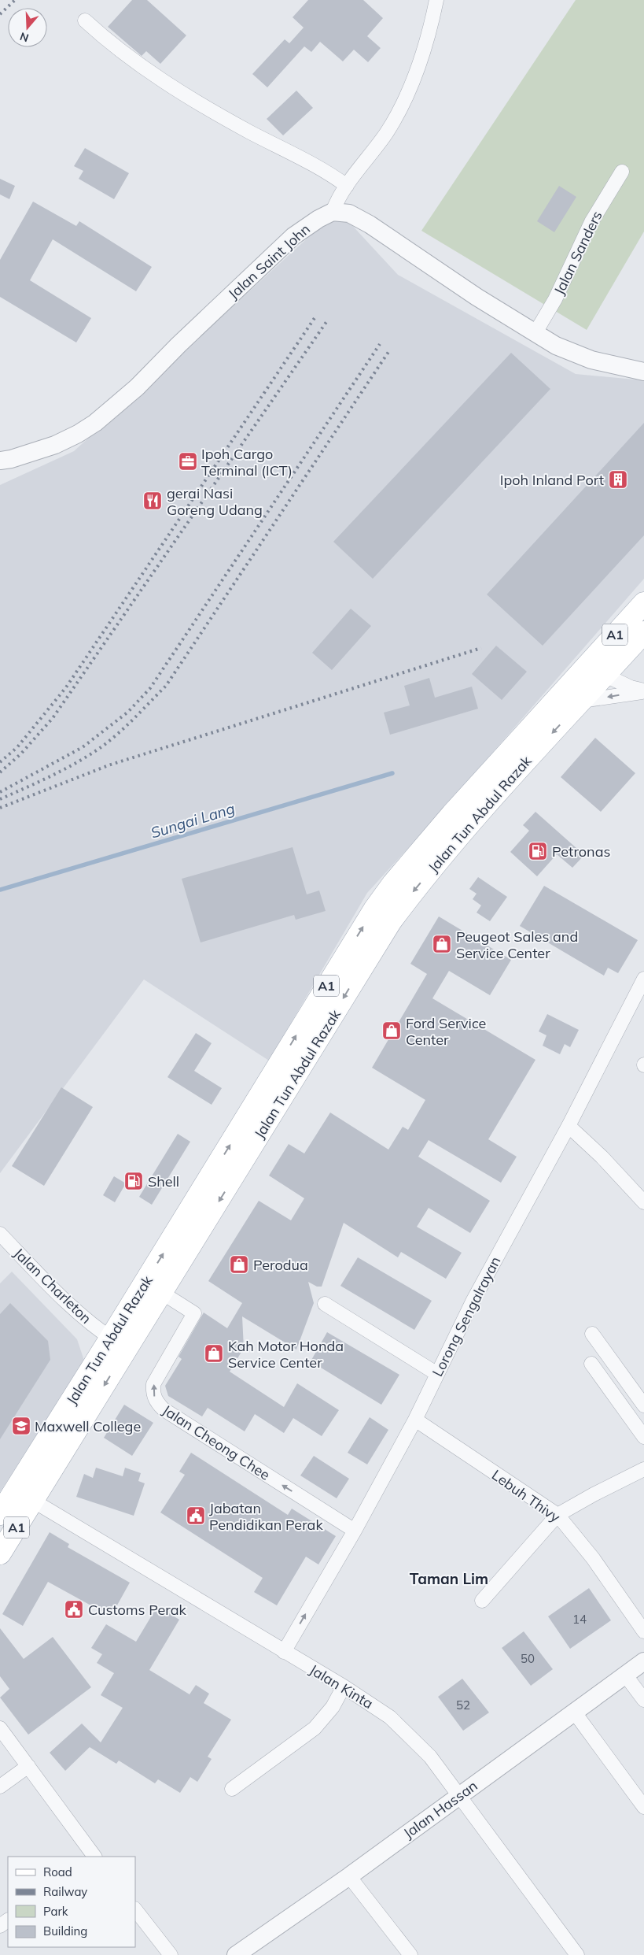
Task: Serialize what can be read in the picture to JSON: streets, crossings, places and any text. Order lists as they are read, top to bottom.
{
  "streets": {
    "main road": ["A1", "Jalan Tun Abdul Razak"],
    "street": [
      "Jalan Sanders",
      "Jalan Saint John",
      "Jalan Charleton",
      "Lorong Sengalrayan",
      "Jalan Cheong Chee",
      "Lebuh Thivy",
      "Jalan Kinta",
      "Jalan Hassan"
    ]
  },
  "crossings": [
    ["Jalan Tun Abdul Razak", "Jalan Charleton"],
    ["Jalan Tun Abdul Razak", "Jalan Cheong Chee"],
    ["Jalan Tun Abdul Razak", "Jalan Kinta"],
    ["Lorong Sengalrayan", "Jalan Cheong Chee"],
    ["Lorong Sengalrayan", "Lebuh Thivy"],
    ["Lorong Sengalrayan", "Jalan Kinta"],
    ["Jalan Kinta", "Jalan Hassan"]
  ],
  "one_way": ["Jalan Cheong Chee"],
  "districts": ["Taman Lim"],
  "water": ["Sungai Lang"],
  "places": {
    "office": ["Ipoh Cargo Terminal (ICT)"],
    "building": ["Ipoh Inland Port"],
    "restaurant": ["gerai Nasi Goreng Udang"],
    "fuel station": ["Petronas", "Shell"],
    "shop": [
      "Peugeot Sales and Service Center",
      "Ford Service Center",
      "Perodua",
      "Kah Motor Honda Service Center"
    ],
    "school or university": ["Maxwell College"],
    "public building": ["Jabatan Pendidikan Perak", "Customs Perak"]
  },
  "house_numbers": ["14", "50", "52"],
  "legend": [
    "Road",
    "Railway",
    "Park",
    "Building"
  ],
  "north": "bottom"
}
